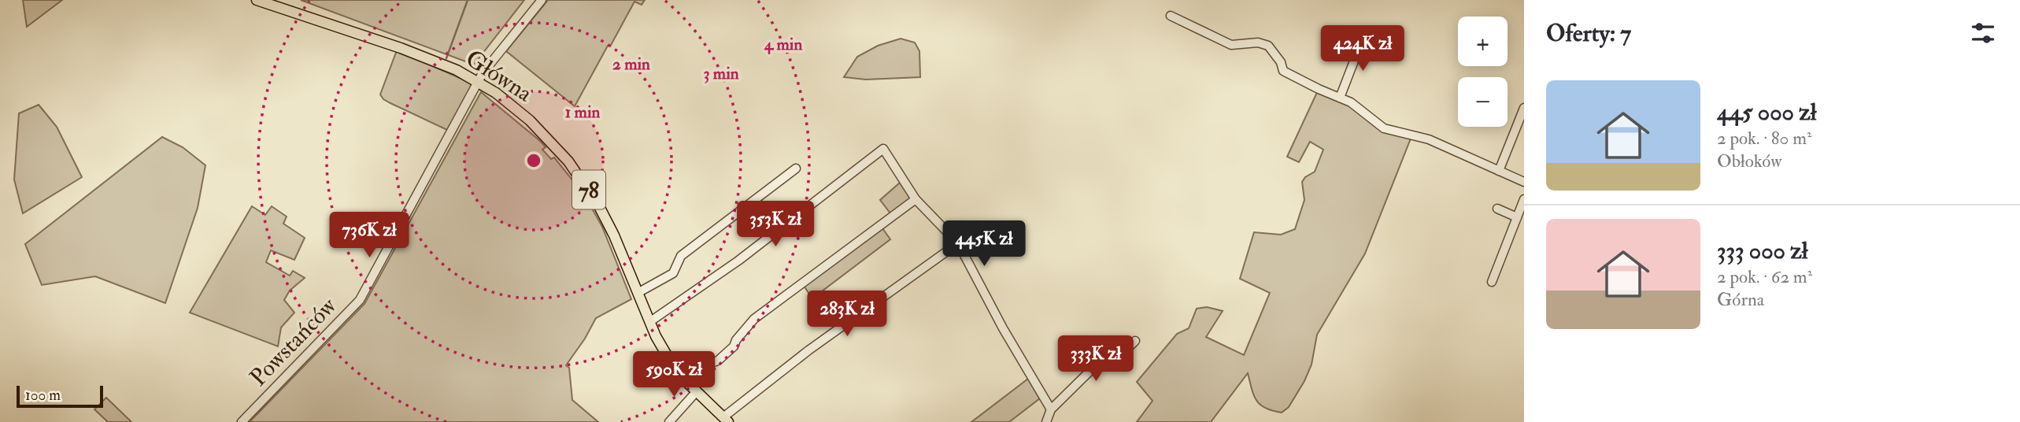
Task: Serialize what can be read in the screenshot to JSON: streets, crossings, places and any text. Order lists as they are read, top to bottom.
{
  "streets": {
    "main road": ["Główna", "78"],
    "street": ["Powstańców"]
  },
  "crossings": [
    ["Główna", "Powstańców"]
  ],
  "scale_bar": "100 m",
  "page": {
    "heading": "Oferty: 7",
    "map_buttons": ["+", "−"],
    "price": [
      "424K zł",
      "353K zł",
      "736K zł",
      "445K zł",
      "283K zł",
      "333K zł",
      "590K zł"
    ],
    "list": [
      {
        "name": "445 000 zł",
        "note": "2 pok. · 80 m² · Obłoków"
      },
      {
        "name": "333 000 zł",
        "note": "2 pok. · 62 m² · Górna"
      }
    ],
    "scale": "100 m"
  },
  "rings": [
    "4 min",
    "2 min",
    "3 min",
    "1 min"
  ]
}
